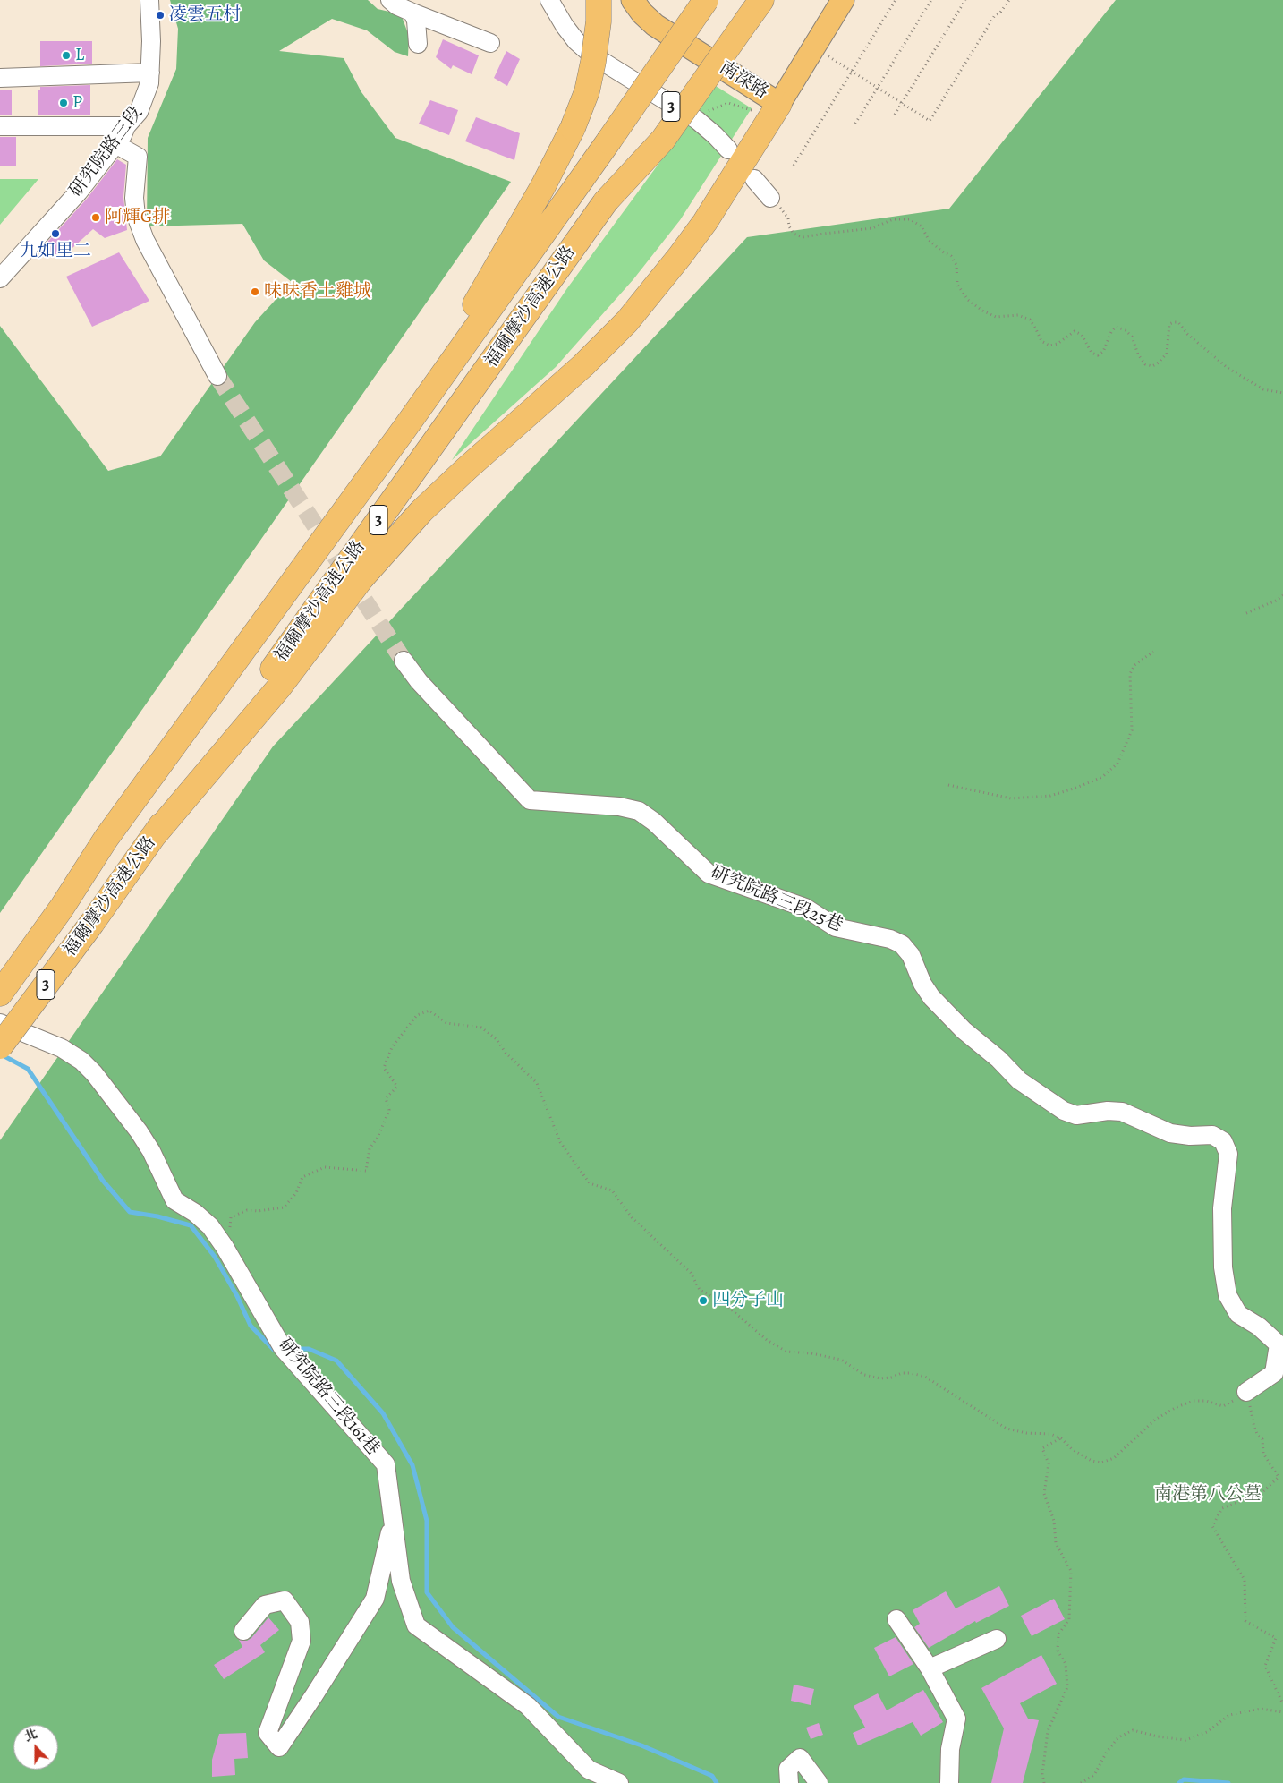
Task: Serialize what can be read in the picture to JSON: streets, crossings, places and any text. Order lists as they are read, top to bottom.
{
  "streets": {
    "highway": ["3", "福爾摩沙高速公路"],
    "main road": ["南深路"],
    "street": ["研究院路三段", "研究院路三段25巷", "研究院路三段161巷"]
  },
  "parks": ["南港第八公墓"],
  "places": [
    "凌雲五村",
    "L",
    "P",
    "阿輝G排",
    "九如里二",
    "味味香土雞城",
    "四分子山"
  ],
  "north": "top"
}
